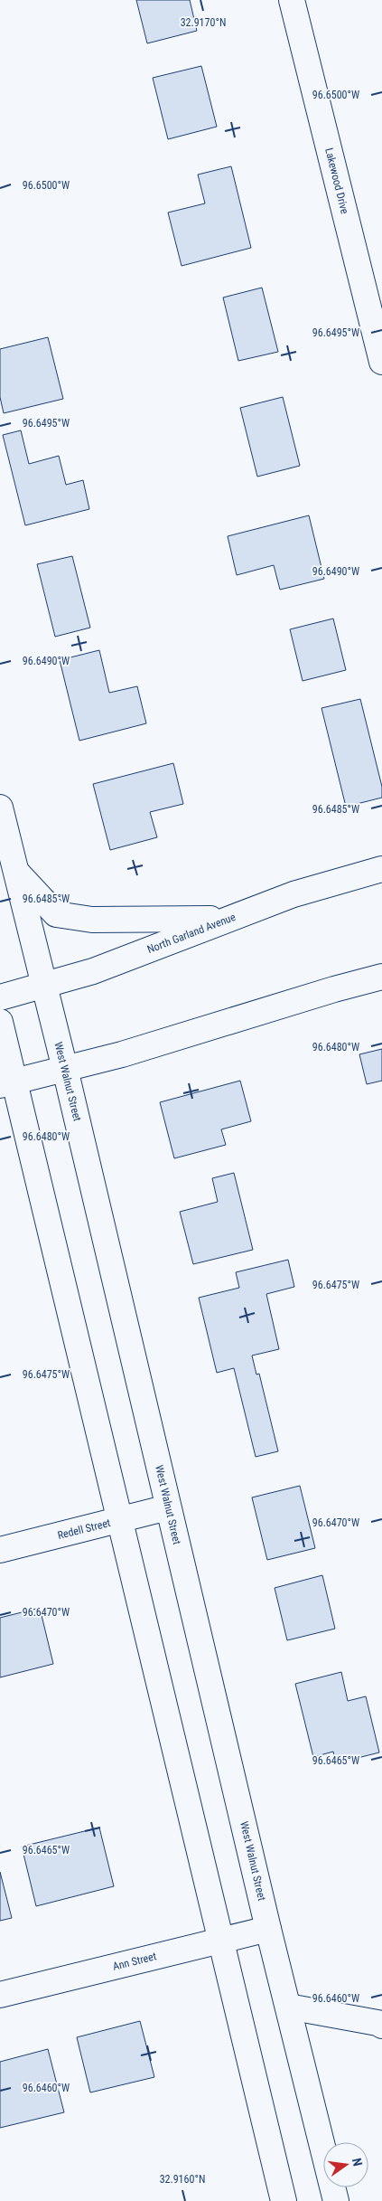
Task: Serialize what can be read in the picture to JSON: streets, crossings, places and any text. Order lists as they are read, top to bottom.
{
  "streets": {
    "main road": [
      "Lakewood Drive",
      "North Garland Avenue",
      "West Walnut Street",
      "Redell Street",
      "Ann Street"
    ]
  },
  "crossings": [
    ["North Garland Avenue", "West Walnut Street"],
    ["West Walnut Street", "Redell Street"],
    ["West Walnut Street", "Ann Street"]
  ],
  "north": "right",
  "coordinates": [
    "32.9170°N",
    "96.6500°W",
    "96.6495°W",
    "96.6490°W",
    "96.6485°W",
    "96.6480°W",
    "96.6475°W",
    "96.6470°W",
    "96.6465°W",
    "96.6460°W",
    "32.9160°N"
  ]
}
